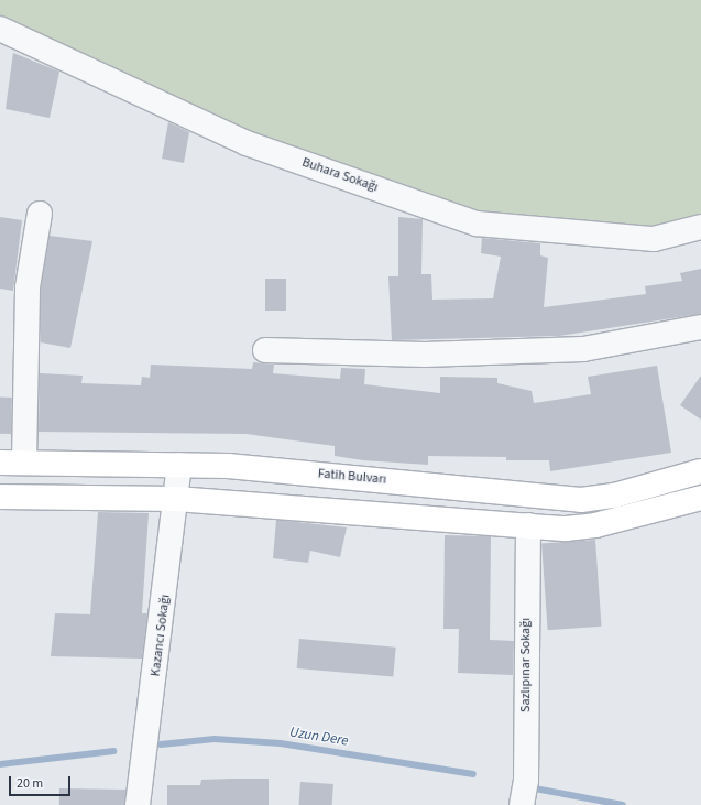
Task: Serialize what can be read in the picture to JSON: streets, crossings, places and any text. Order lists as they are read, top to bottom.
{
  "streets": {
    "main road": ["Fatih Bulvarı"],
    "street": ["Buhara Sokağı", "Kazancı Sokağı", "Sazlıpınar Sokağı"]
  },
  "crossings": [
    ["Fatih Bulvarı", "Kazancı Sokağı"]
  ],
  "water": ["Uzun Dere"],
  "scale_bar": "20 m"
}
